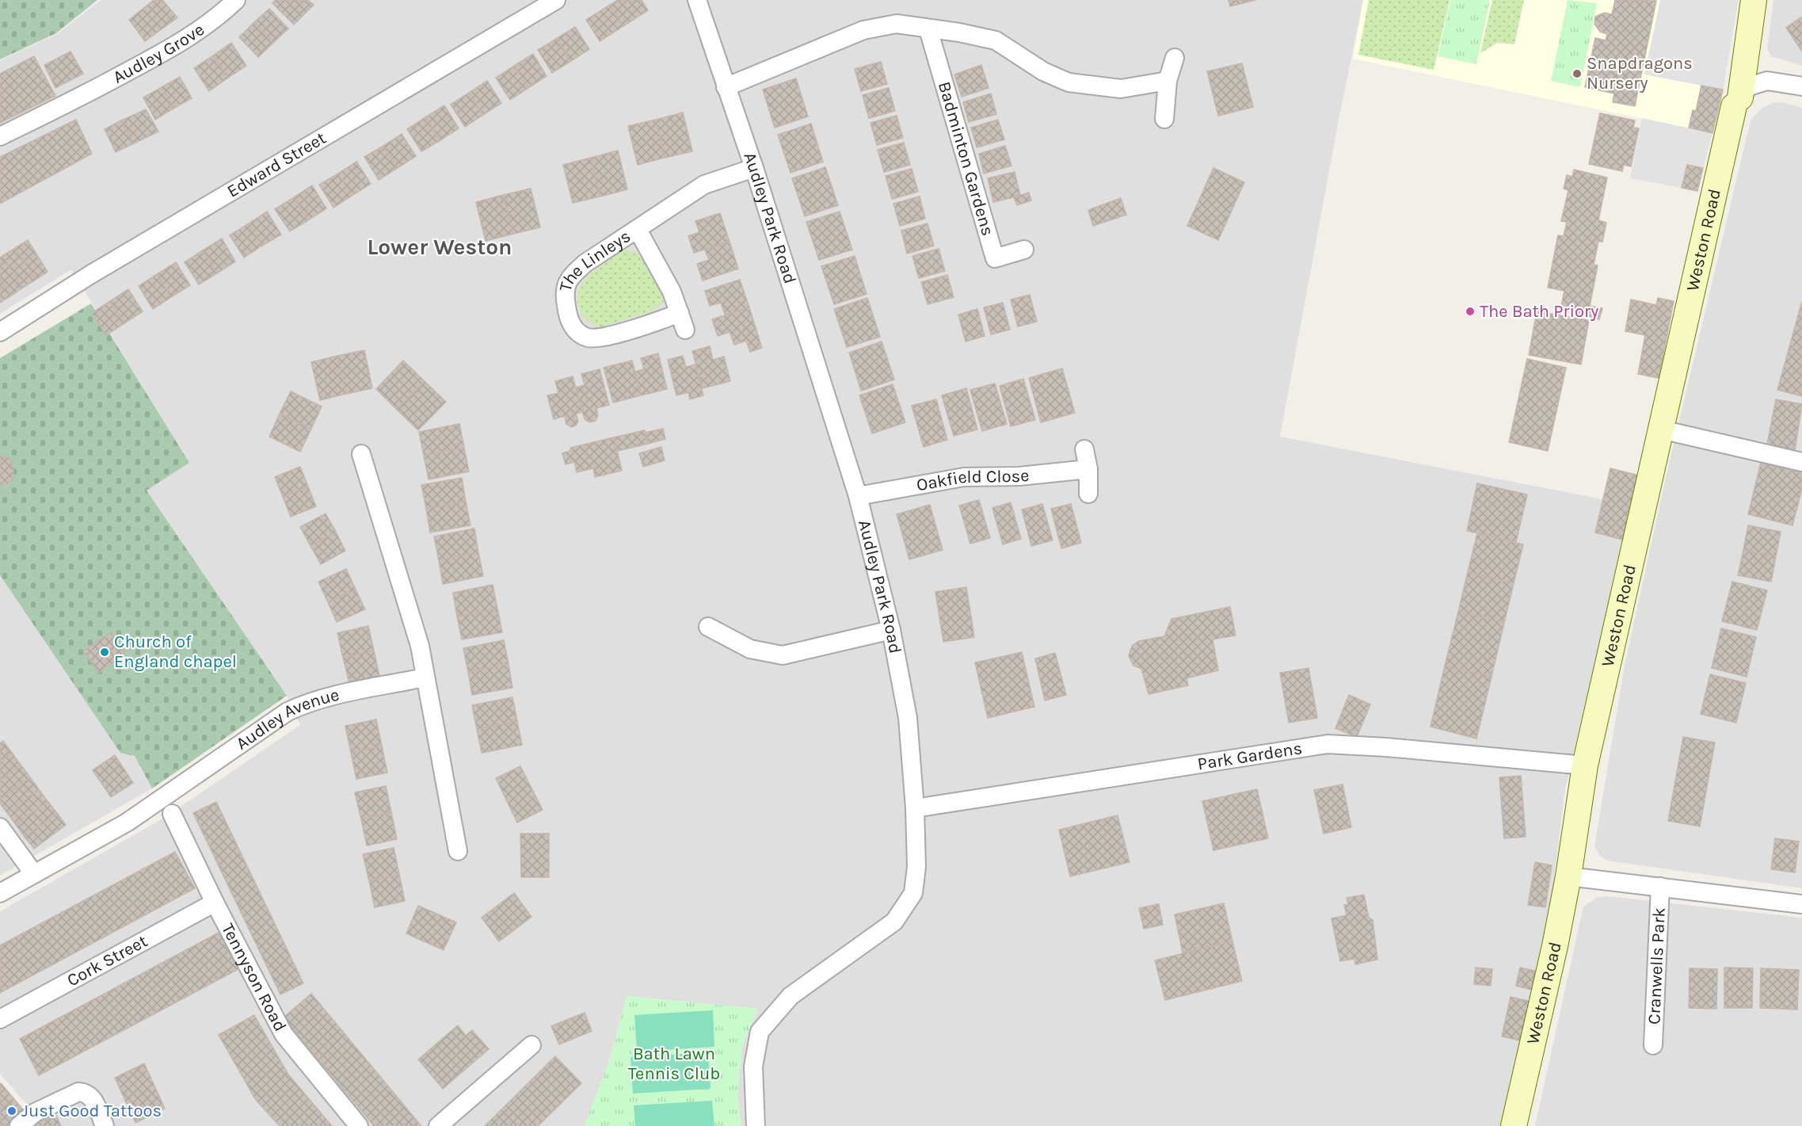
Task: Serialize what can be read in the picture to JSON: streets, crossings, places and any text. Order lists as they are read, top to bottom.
{
  "streets": {
    "street": [
      "Audley Grove",
      "Badminton Gardens",
      "Edward Street",
      "Audley Park Road",
      "Weston Road",
      "The Linleys",
      "Oakfield Close",
      "Audley Avenue",
      "Park Gardens",
      "Cork Street",
      "Cranwells Park",
      "Tennyson Road"
    ]
  },
  "crossings": [
    ["Audley Park Road", "The Linleys"],
    ["Audley Park Road", "Oakfield Close"],
    ["Audley Park Road", "Park Gardens"],
    ["Weston Road", "Park Gardens"],
    ["Weston Road", "Cranwells Park"],
    ["Cork Street", "Tennyson Road"]
  ],
  "districts": ["Lower Weston"],
  "parks": ["Bath Lawn Tennis Club"],
  "places": [
    "Snapdragons Nursery",
    "The Bath Priory",
    "Church of England chapel",
    "Just Good Tattoos"
  ]
}
